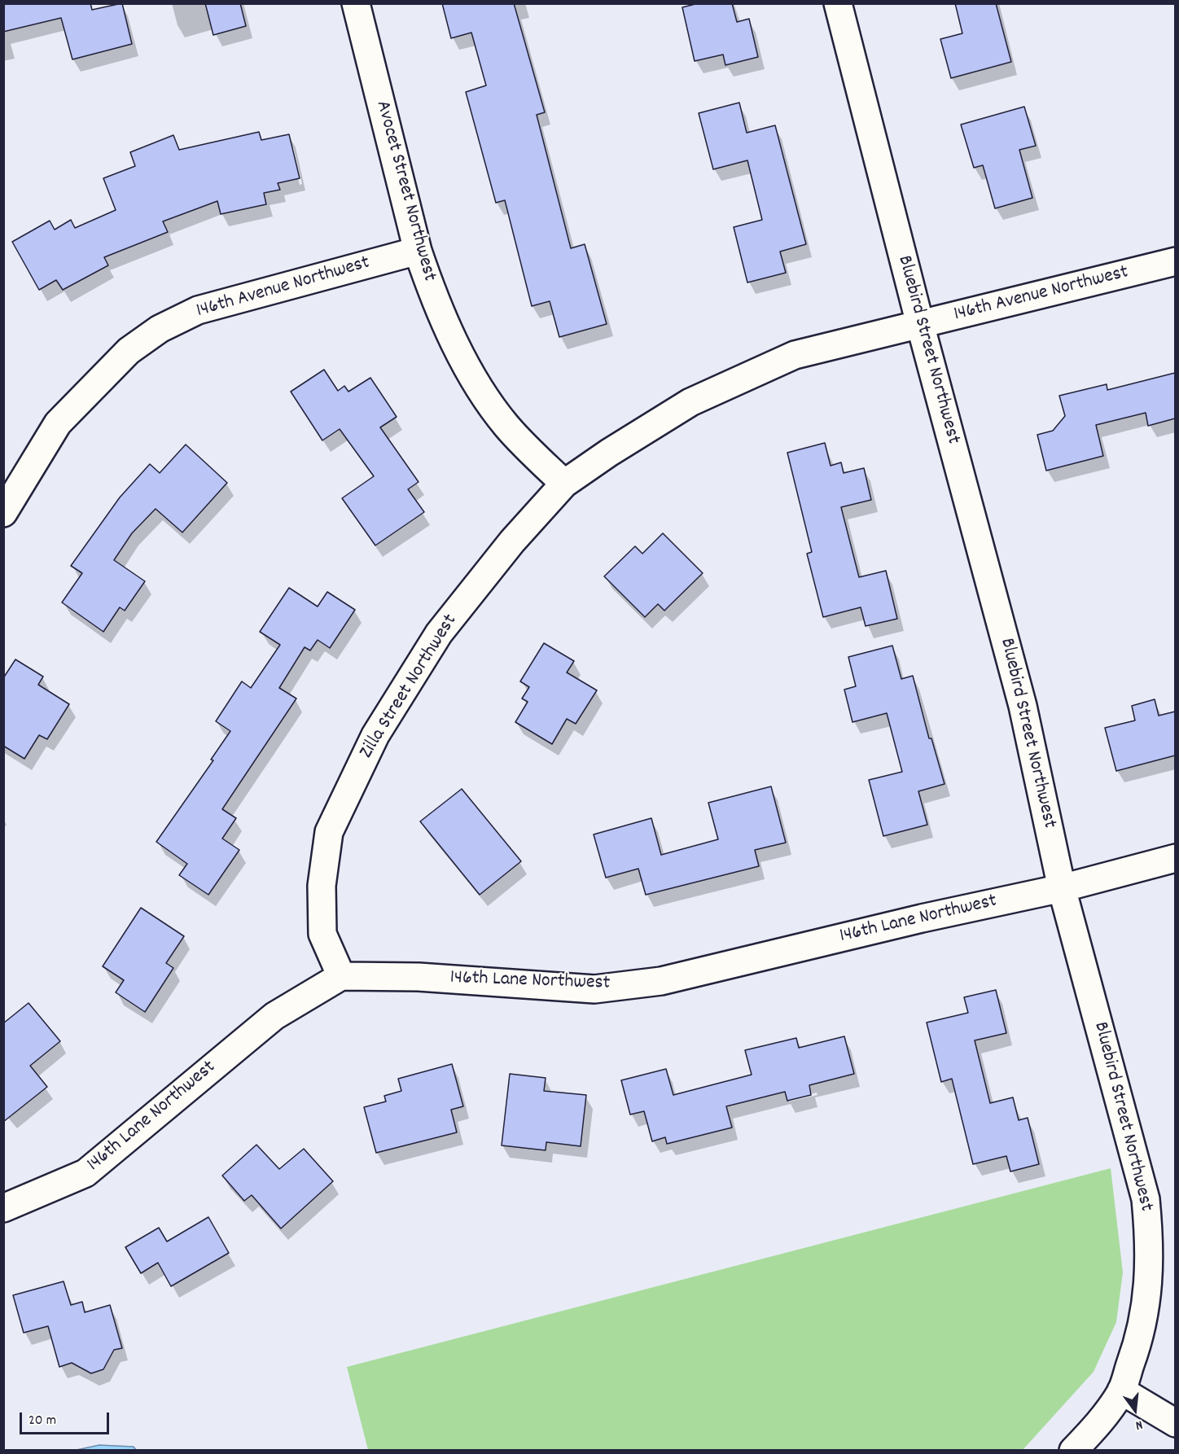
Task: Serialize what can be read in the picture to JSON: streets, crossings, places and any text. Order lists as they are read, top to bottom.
{
  "streets": {
    "street": [
      "Avocet Street Northwest",
      "146th Avenue Northwest",
      "Bluebird Street Northwest",
      "Zilla Street Northwest",
      "146th Lane Northwest"
    ]
  },
  "crossings": [
    ["Avocet Street Northwest", "146th Avenue Northwest"],
    ["Avocet Street Northwest", "Zilla Street Northwest"],
    ["146th Avenue Northwest", "Bluebird Street Northwest"],
    ["146th Avenue Northwest", "Zilla Street Northwest"],
    ["Bluebird Street Northwest", "146th Lane Northwest"],
    ["Zilla Street Northwest", "146th Lane Northwest"]
  ],
  "scale_bar": "20 m",
  "north": "bottom"
}
